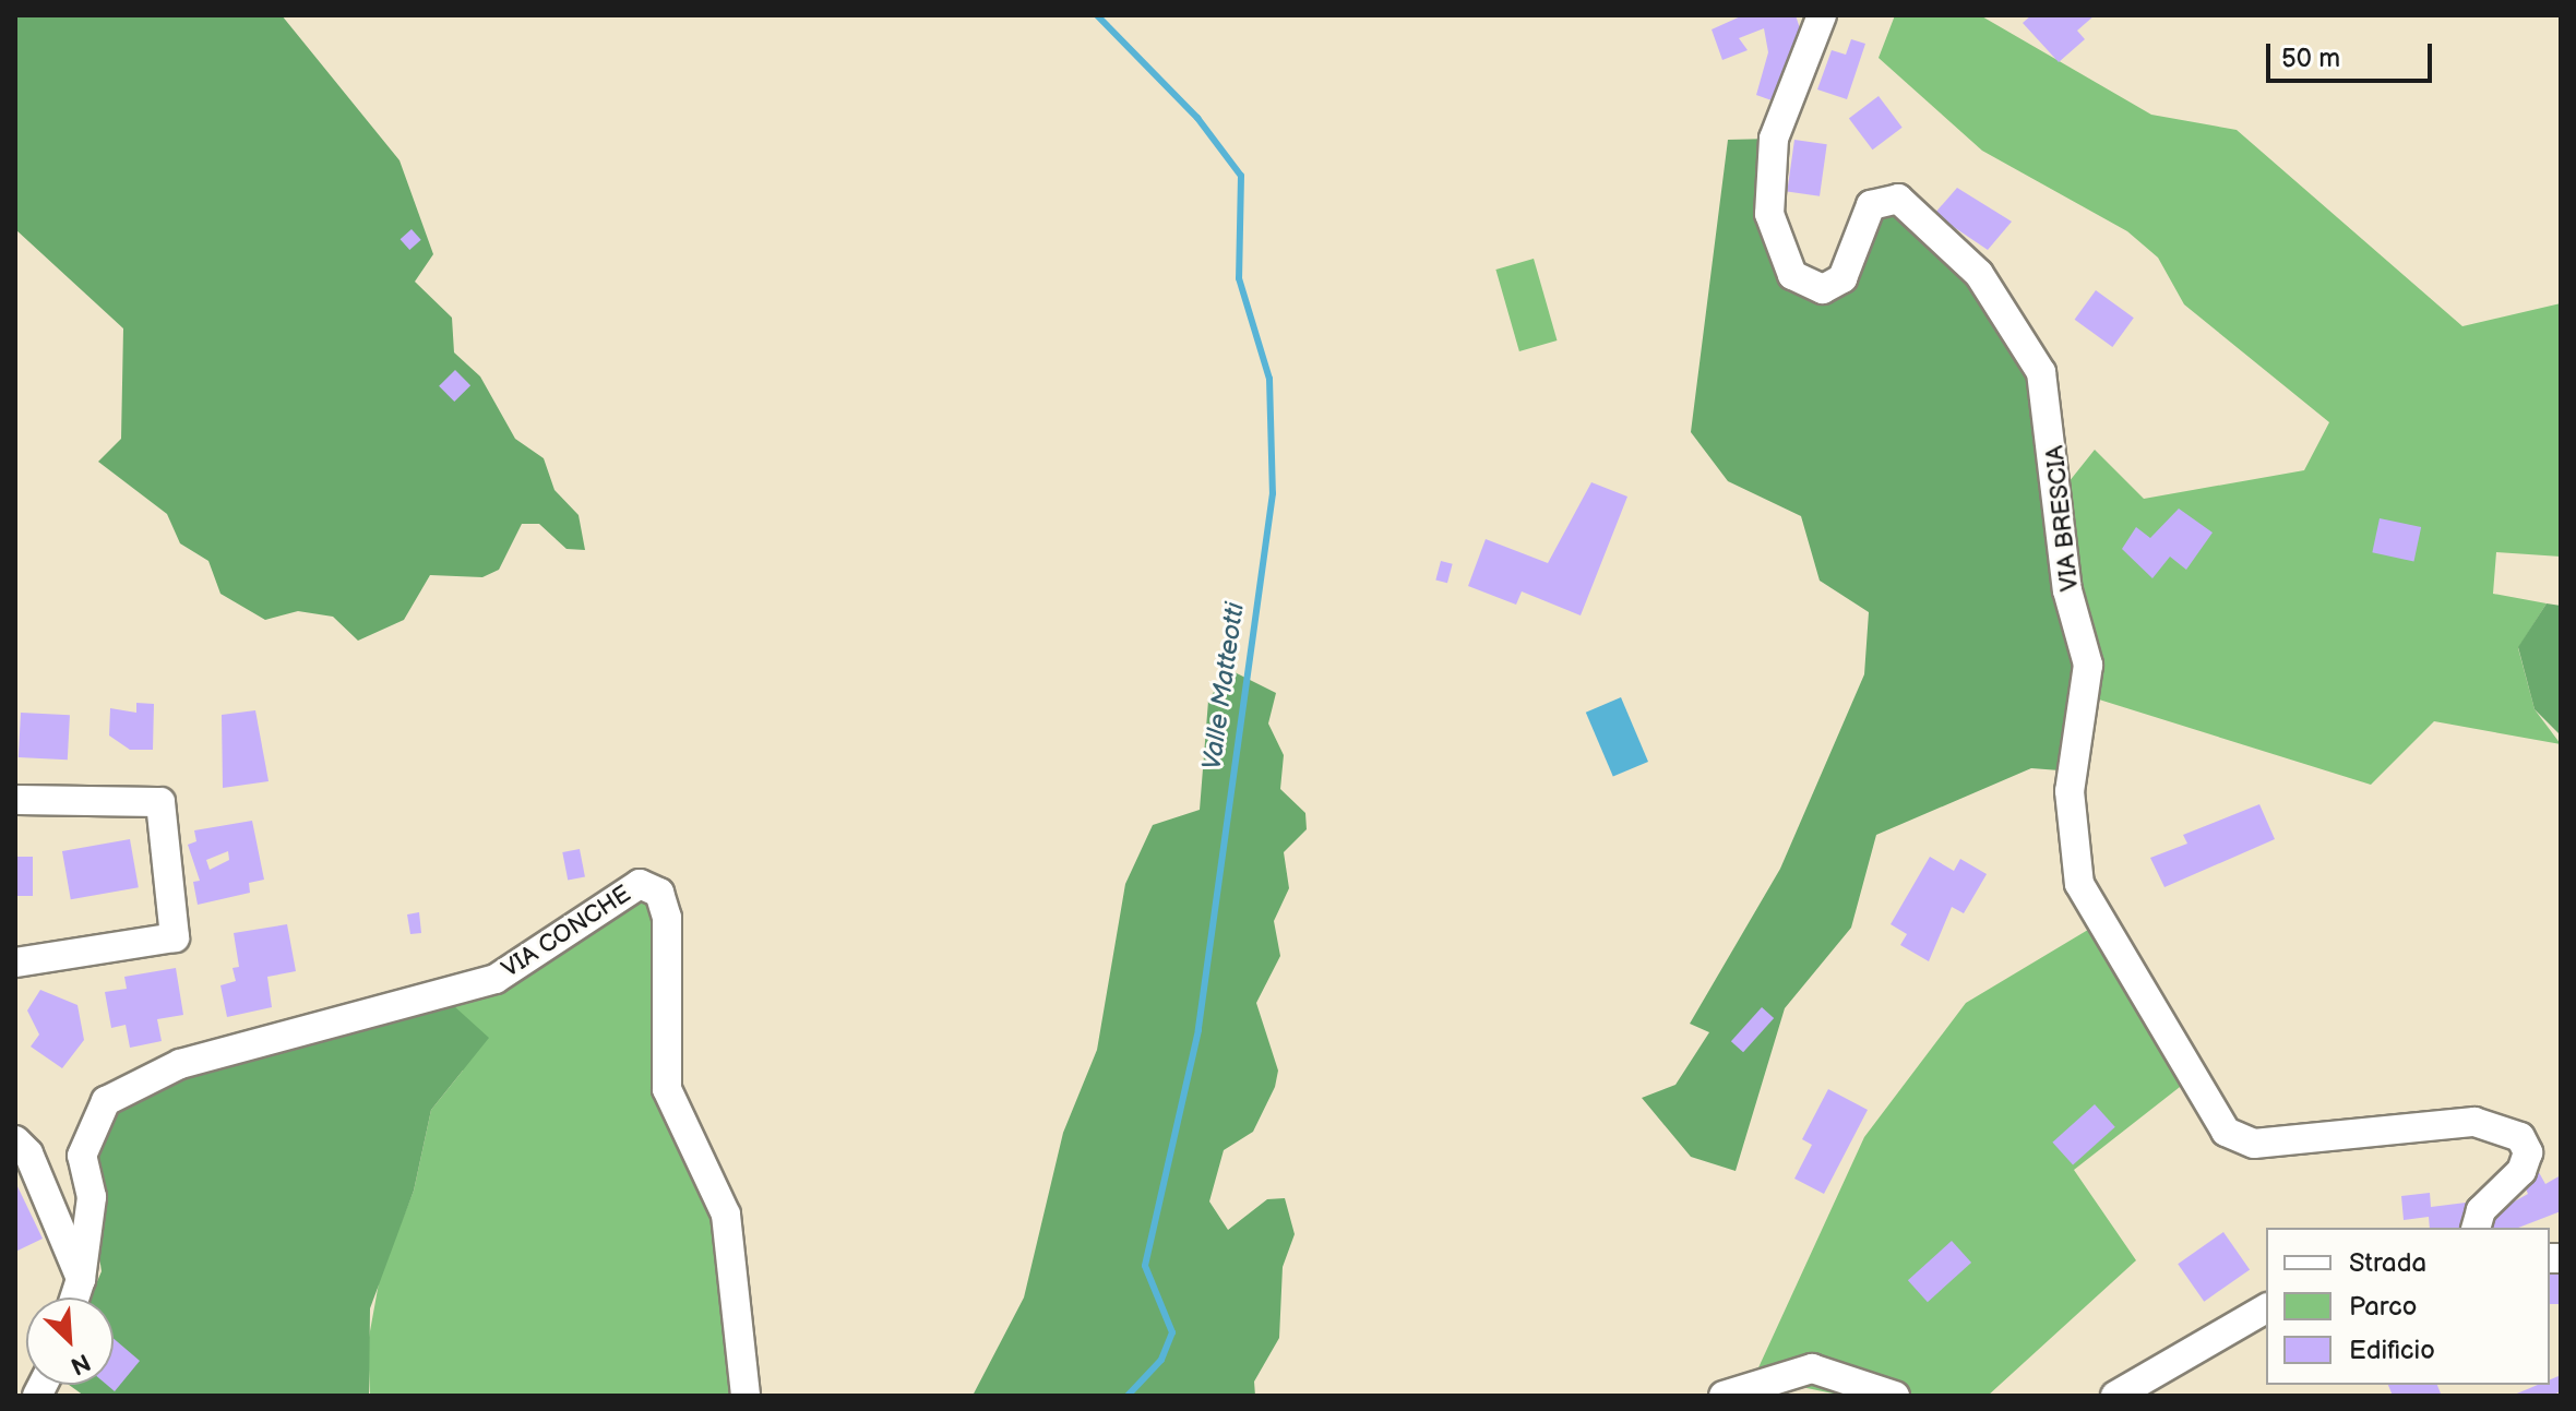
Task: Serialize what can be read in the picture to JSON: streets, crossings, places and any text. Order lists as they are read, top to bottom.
{
  "streets": {
    "street": ["VIA BRESCIA", "VIA CONCHE"]
  },
  "water": ["Valle Matteotti"],
  "legend": ["Strada", "Parco", "Edificio"],
  "scale_bar": "50 m",
  "north": "bottom right"
}
